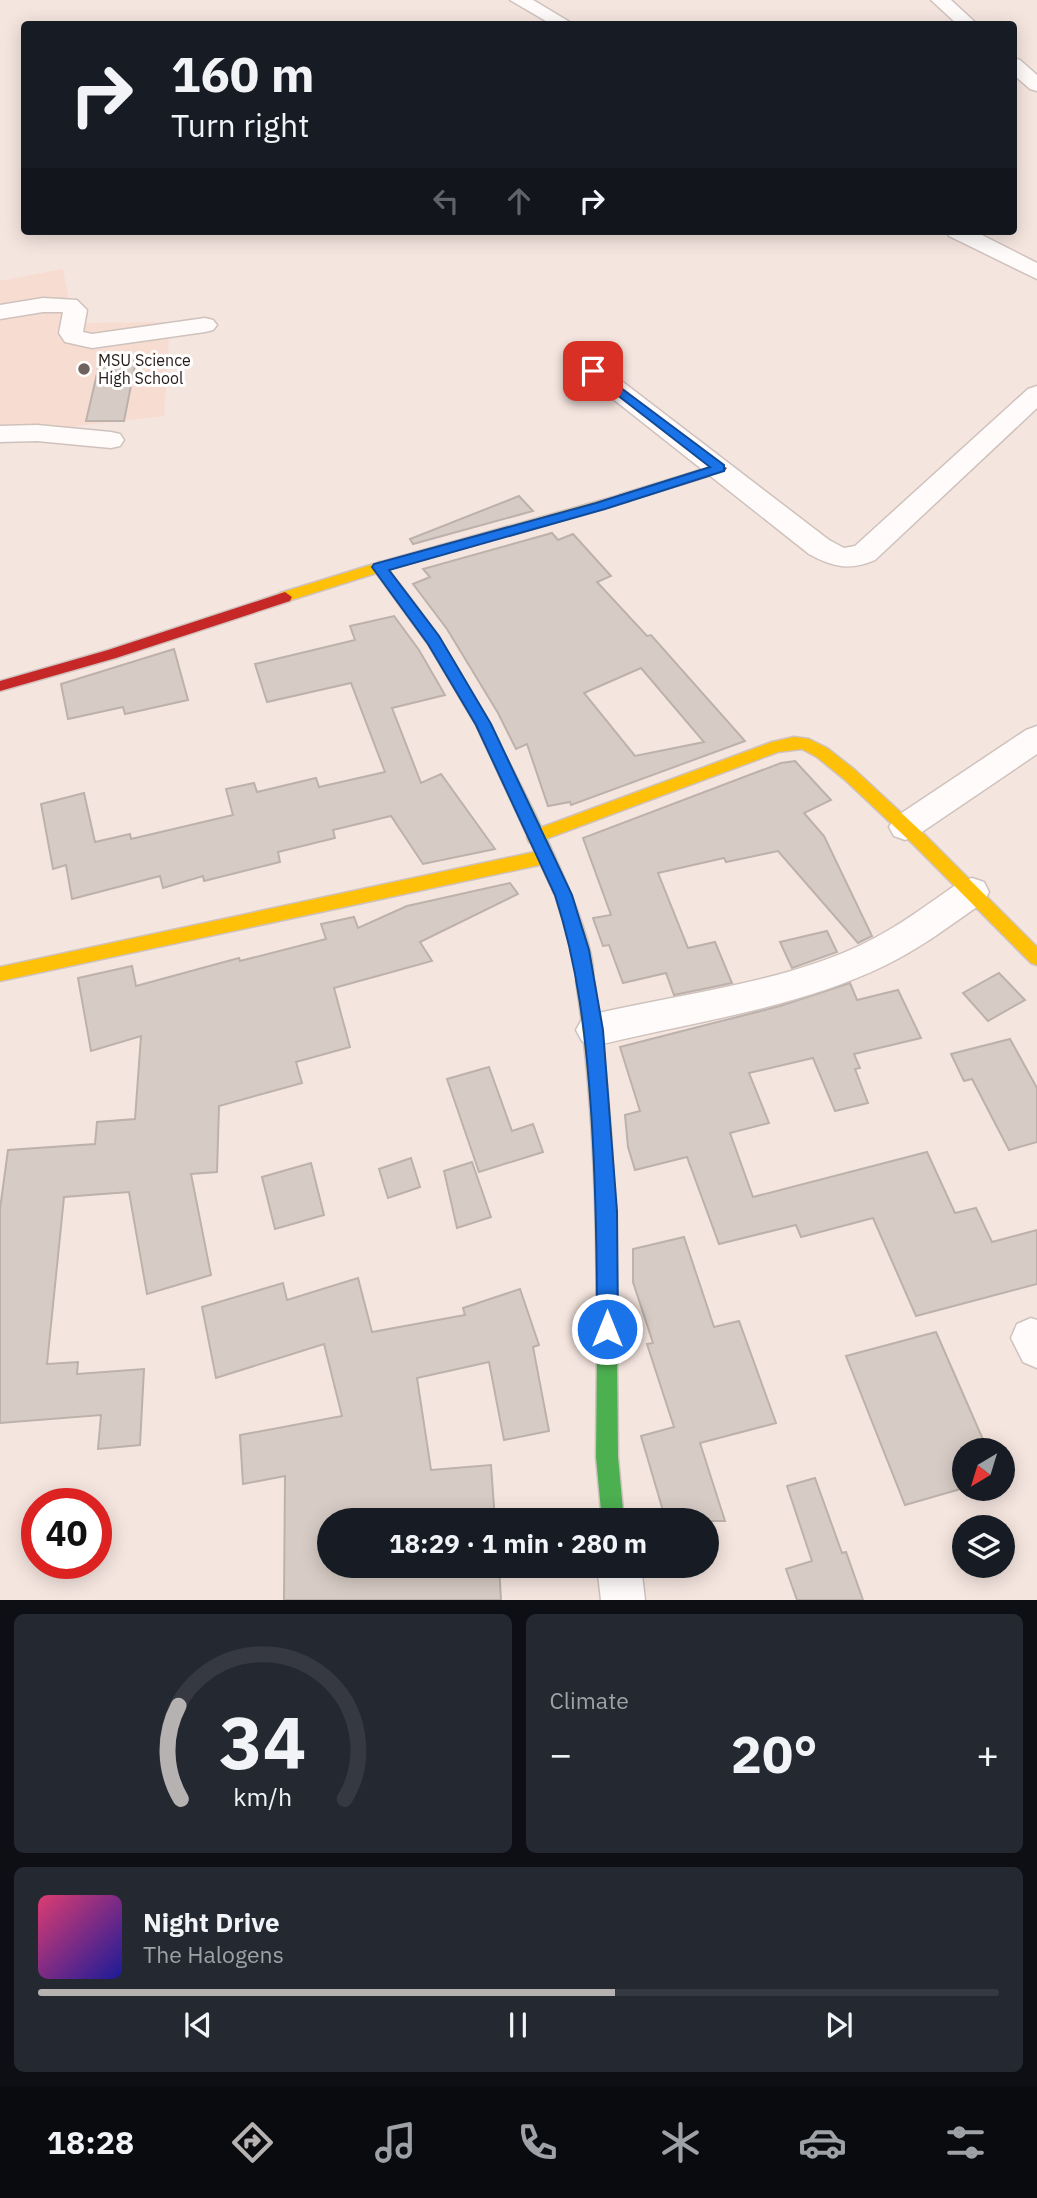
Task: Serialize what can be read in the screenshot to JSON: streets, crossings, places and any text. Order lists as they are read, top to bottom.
{
  "places": ["MSU Science High School"],
  "north": "bottom left",
  "page": {
    "turn": ["160 m", "Turn right"],
    "limit": "40",
    "trip": "18:29 · 1 min · 280 m",
    "tile": "Climate",
    "heat": ["−", "20°", "+"],
    "song": ["Night Drive", "The Halogens"],
    "tabs": "18:28",
    "gauge": ["34", "km/h"]
  }
}
